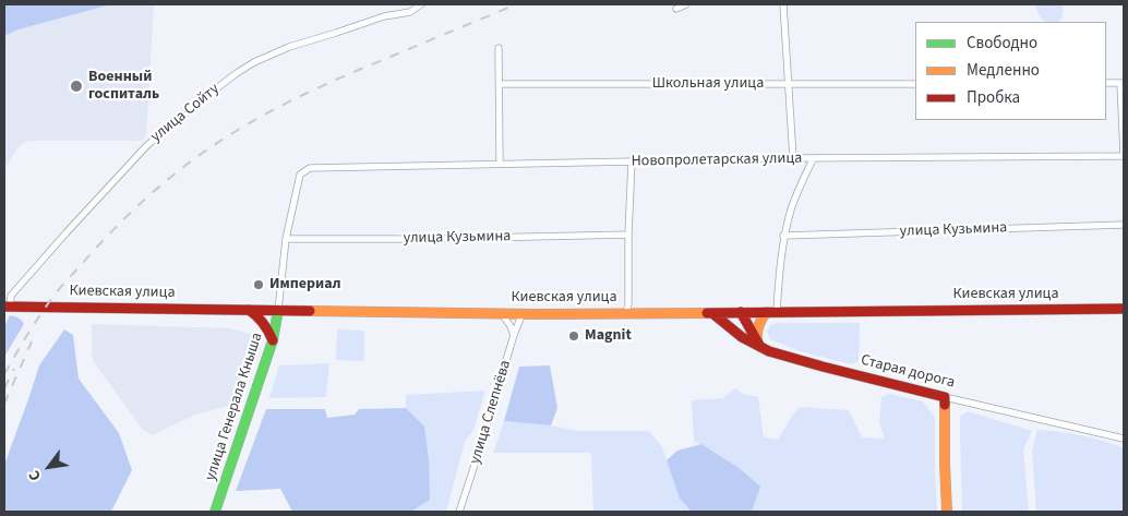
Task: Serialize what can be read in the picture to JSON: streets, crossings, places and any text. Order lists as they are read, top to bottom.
{
  "streets": {
    "main road": ["Киевская улица", "Старая дорога", "улица Генерала Кныша"],
    "street": [
      "Школьная улица",
      "улица Сойту",
      "Новопролетарская улица",
      "улица Кузьмина",
      "улица Слепнёва"
    ]
  },
  "crossings": [
    ["улица Сойту", "Киевская улица"],
    ["Новопролетарская улица", "улица Кузьмина"],
    ["Киевская улица", "Старая дорога"],
    ["Киевская улица", "улица Генерала Кныша"],
    ["Киевская улица", "улица Слепнёва"]
  ],
  "places": ["Военный госпиталь", "Империал", "Magnit"],
  "legend": ["Свободно", "Медленно", "Пробка"],
  "north": "bottom left"
}
